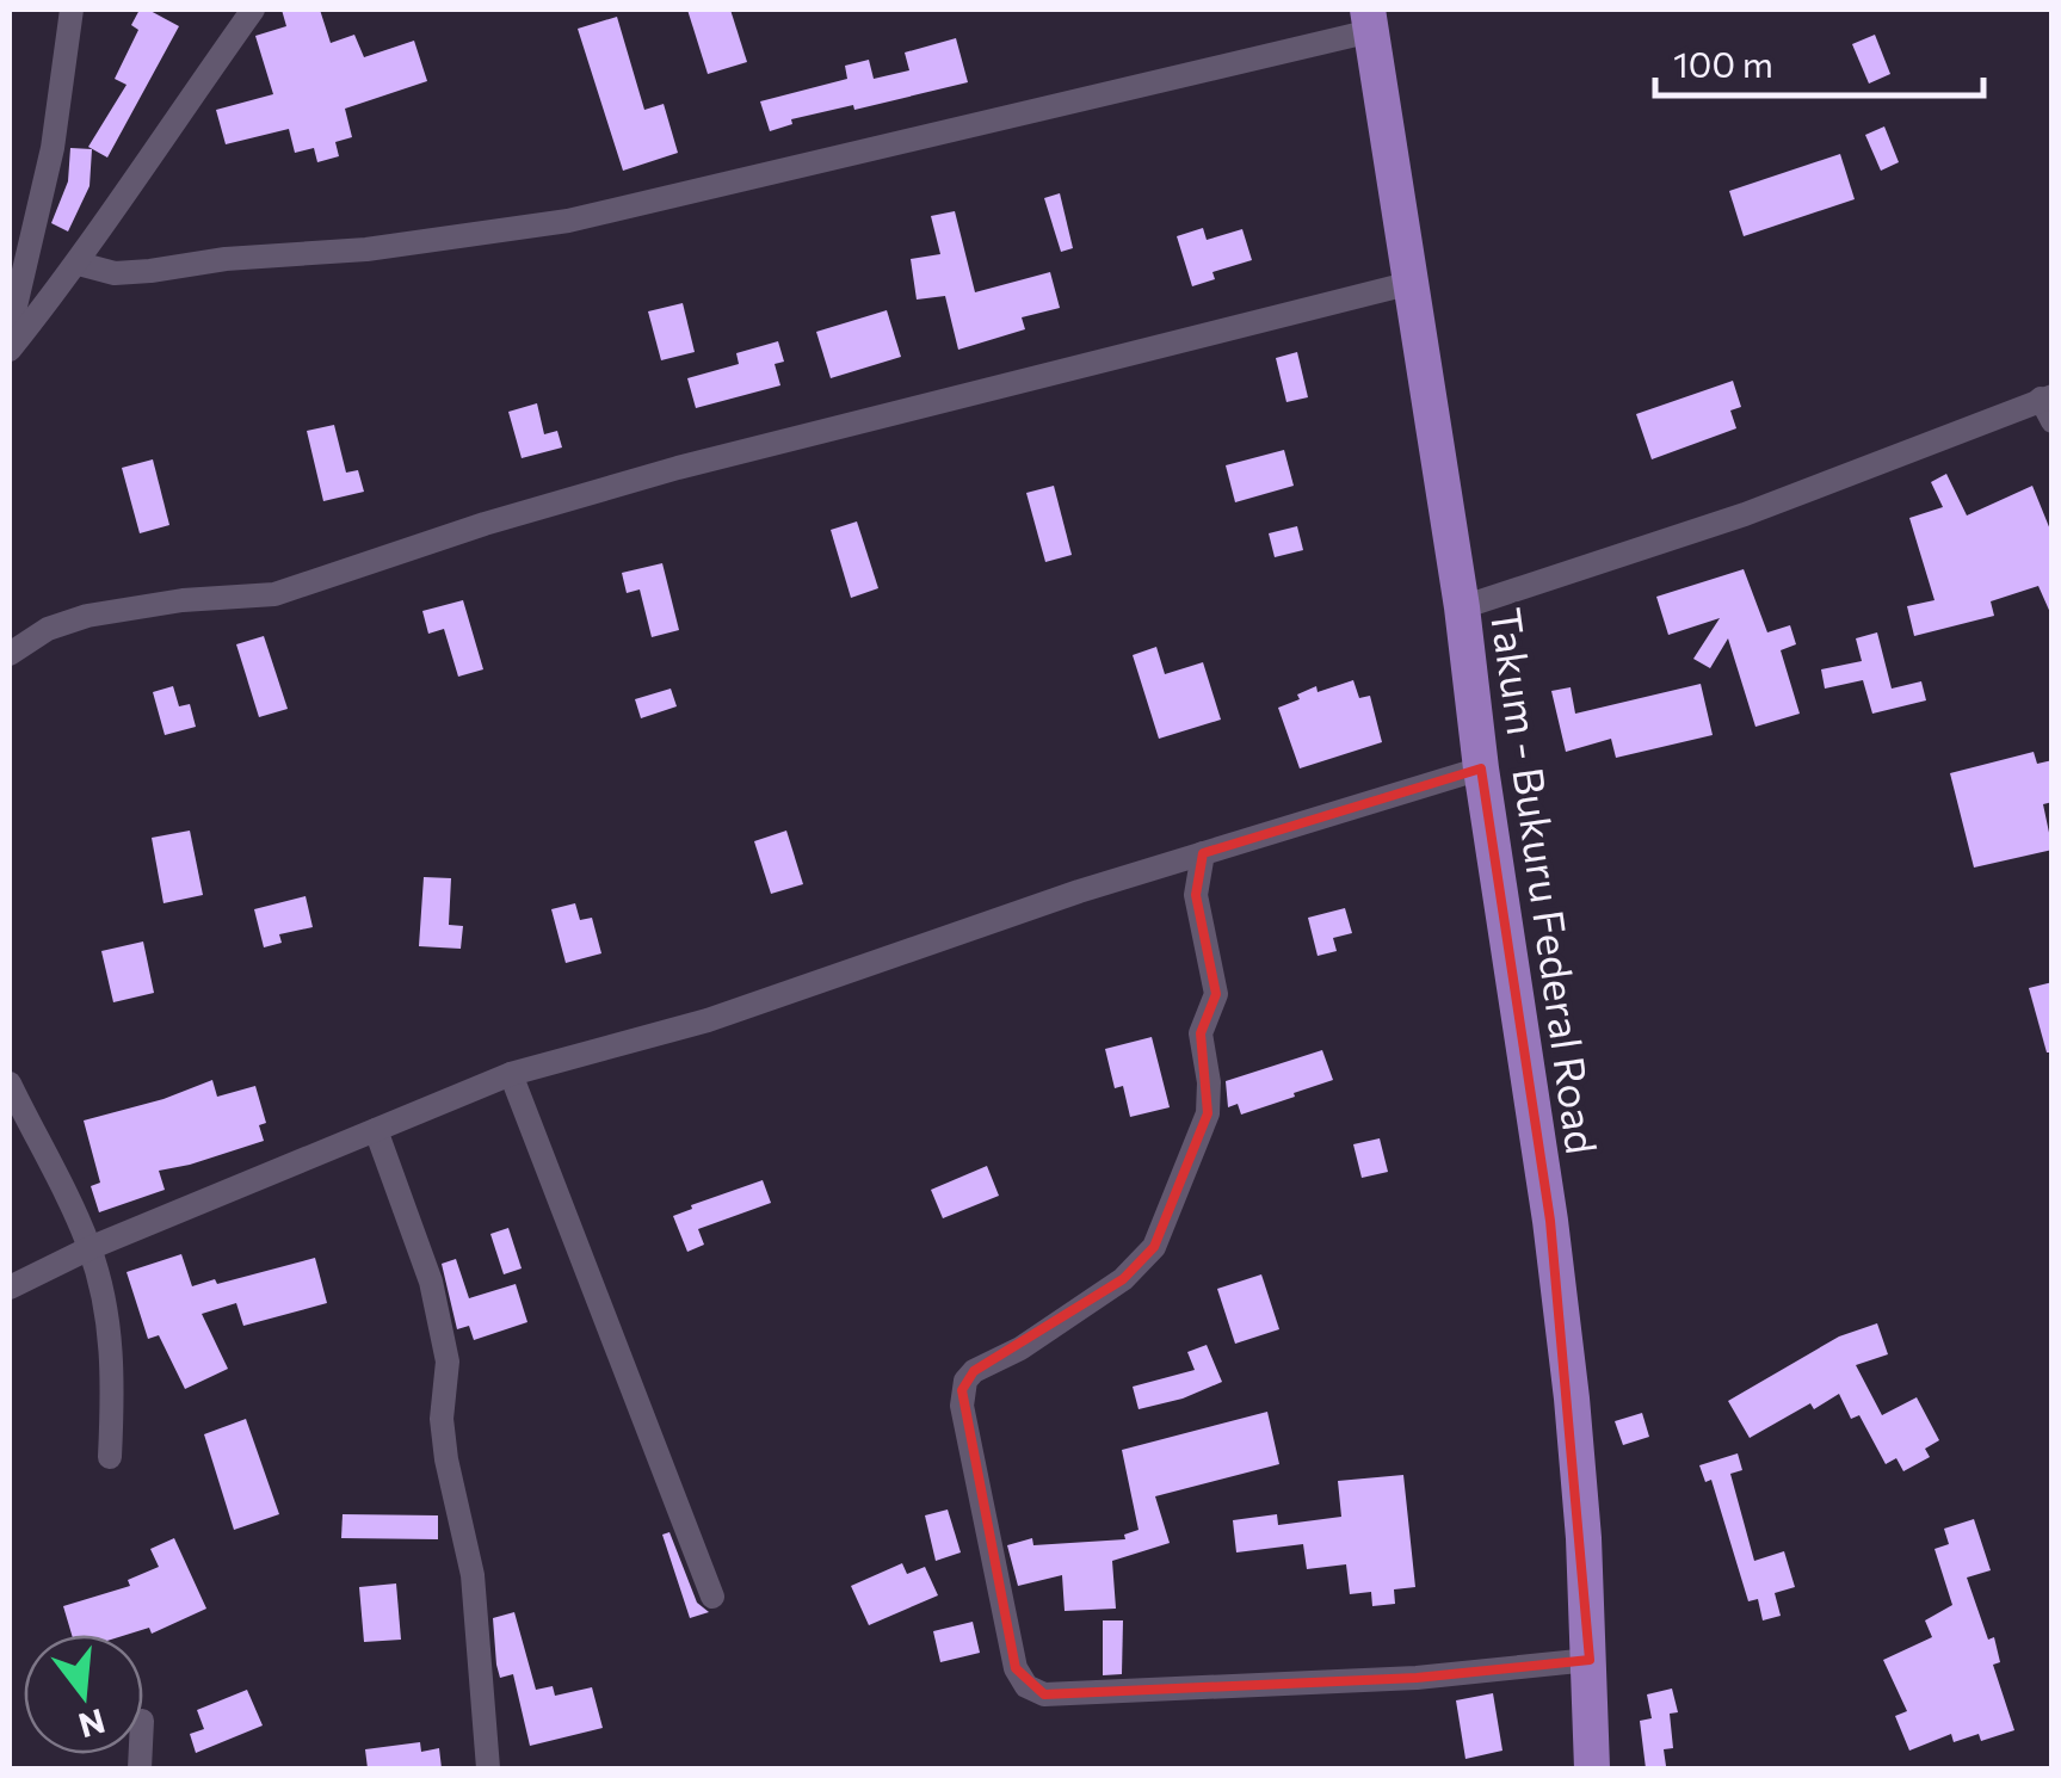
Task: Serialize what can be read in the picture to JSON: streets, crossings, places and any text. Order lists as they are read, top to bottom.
{
  "streets": {
    "main road": ["Takum - Bukuru Federal Road"]
  },
  "scale_bar": "100 m",
  "north": "bottom"
}
